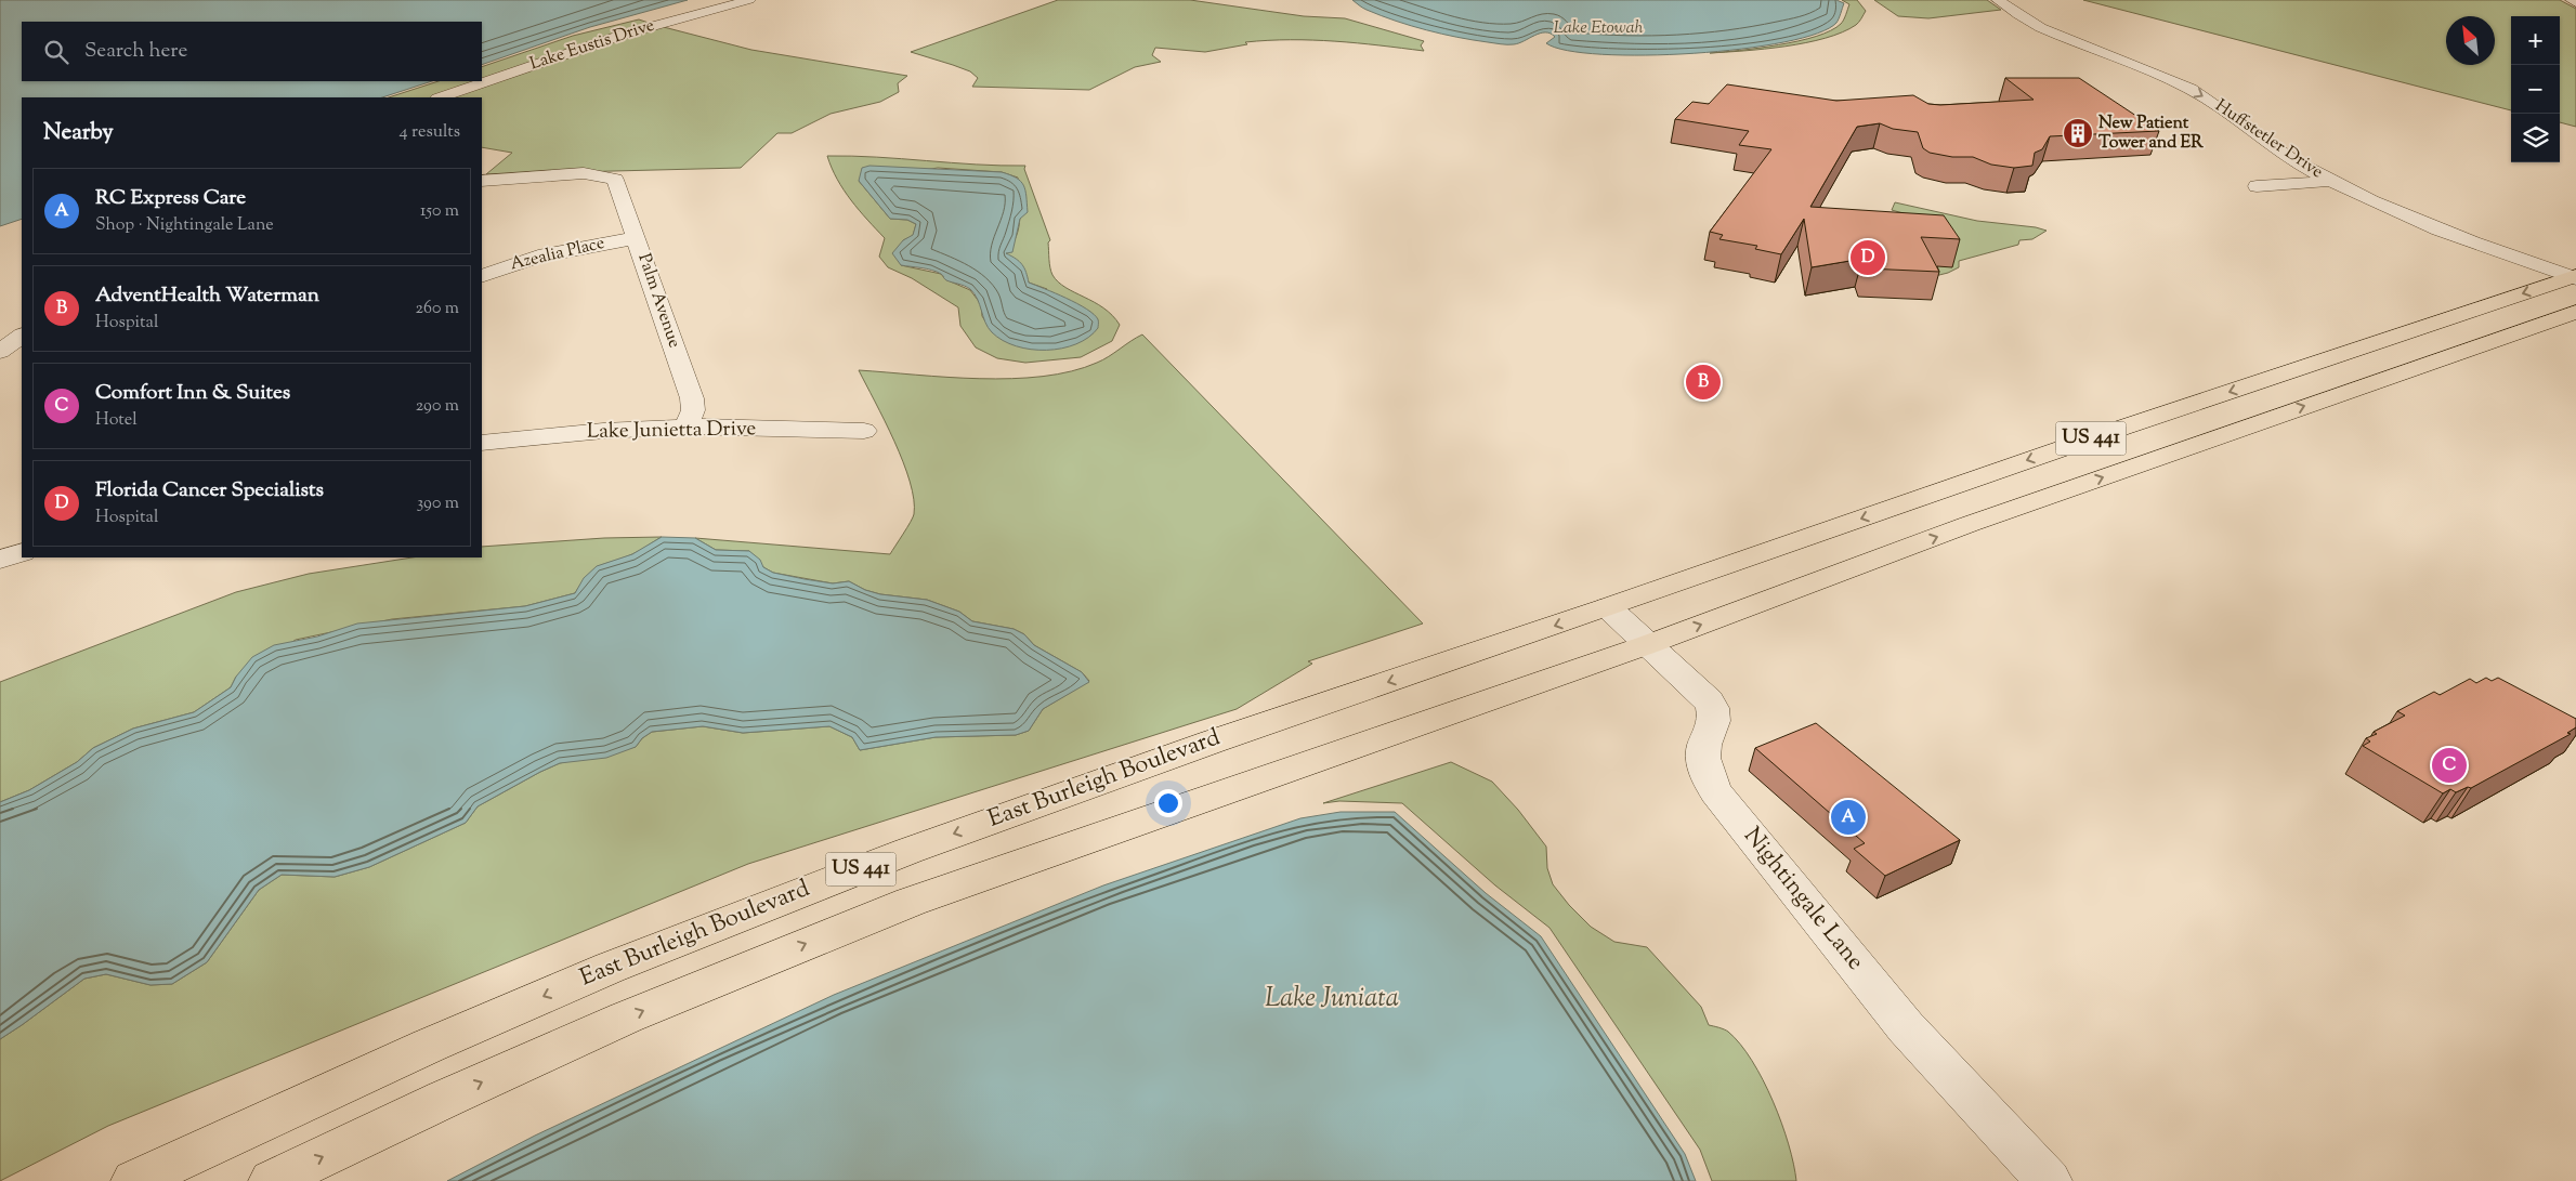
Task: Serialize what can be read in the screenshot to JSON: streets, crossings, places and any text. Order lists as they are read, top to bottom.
{
  "streets": {
    "main road": ["US 441", "East Burleigh Boulevard"],
    "street": [
      "Lake Eustis Drive",
      "Huffstetler Drive",
      "Azealia Place",
      "Palm Avenue",
      "Lake Junietta Drive",
      "Nightingale Lane"
    ]
  },
  "crossings": [
    ["Huffstetler Drive", "US 441"],
    ["Azealia Place", "Palm Avenue"],
    ["Palm Avenue", "Lake Junietta Drive"],
    ["US 441", "East Burleigh Boulevard"],
    ["US 441", "Nightingale Lane"],
    ["East Burleigh Boulevard", "Nightingale Lane"]
  ],
  "water": ["Lake Etowah", "Lake Juniata"],
  "places": {
    "building": ["New Patient Tower and ER"]
  },
  "north": "top left",
  "page": {
    "map_buttons": ["+", "−"],
    "search": "Search here",
    "heading": ["Nearby", "4 results"],
    "list": [
      {
        "mark": "A",
        "name": "RC Express Care",
        "note": "Shop · Nightingale Lane",
        "value": "150 m"
      },
      {
        "mark": "B",
        "name": "AdventHealth Waterman",
        "note": "Hospital",
        "value": "260 m"
      },
      {
        "mark": "C",
        "name": "Comfort Inn & Suites",
        "note": "Hotel",
        "value": "290 m"
      },
      {
        "mark": "D",
        "name": "Florida Cancer Specialists",
        "note": "Hospital",
        "value": "390 m"
      }
    ],
    "pins": [
      "D",
      "B",
      "C",
      "A"
    ]
  }
}
